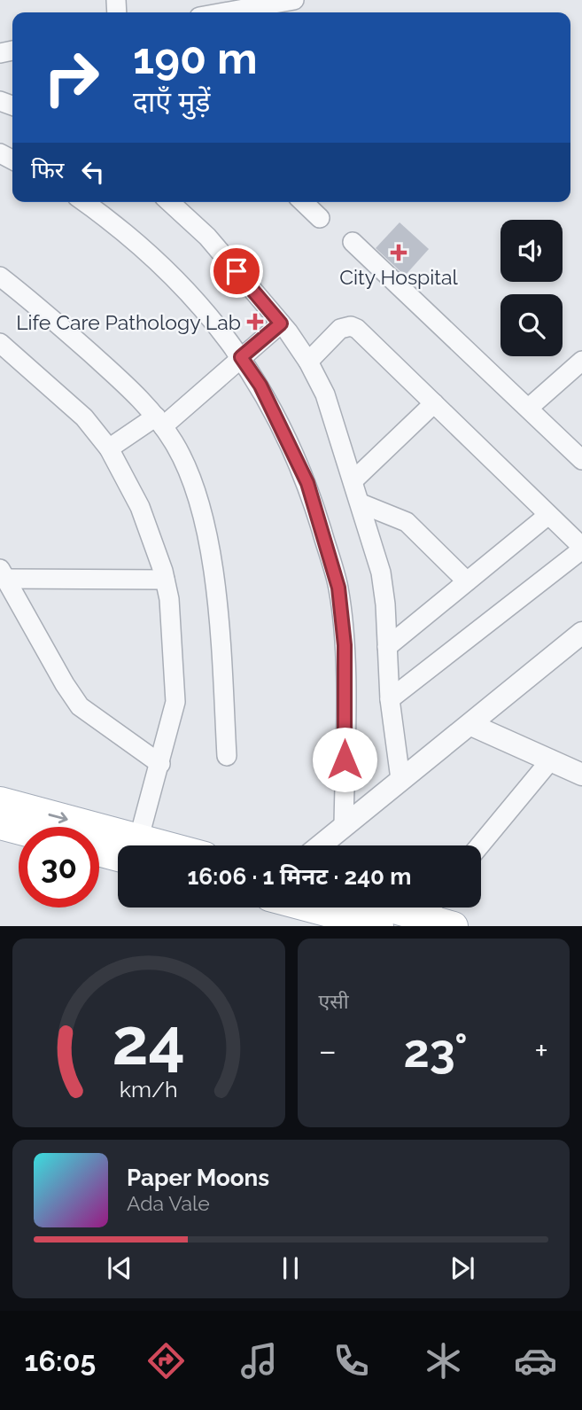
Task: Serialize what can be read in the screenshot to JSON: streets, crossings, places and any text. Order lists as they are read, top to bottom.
{
  "places": {
    "health": ["City Hospital", "Life Care Pathology Lab"]
  },
  "page": {
    "turn": ["190 m", "दाएँ मुड़ें"],
    "then": "फिर",
    "limit": "30",
    "trip": "16:06 · 1 मिनट · 240 m",
    "tile": "एसी",
    "heat": ["−", "23°", "+"],
    "song": ["Paper Moons", "Ada Vale"],
    "tabs": "16:05",
    "gauge": ["24", "km/h"]
  }
}
